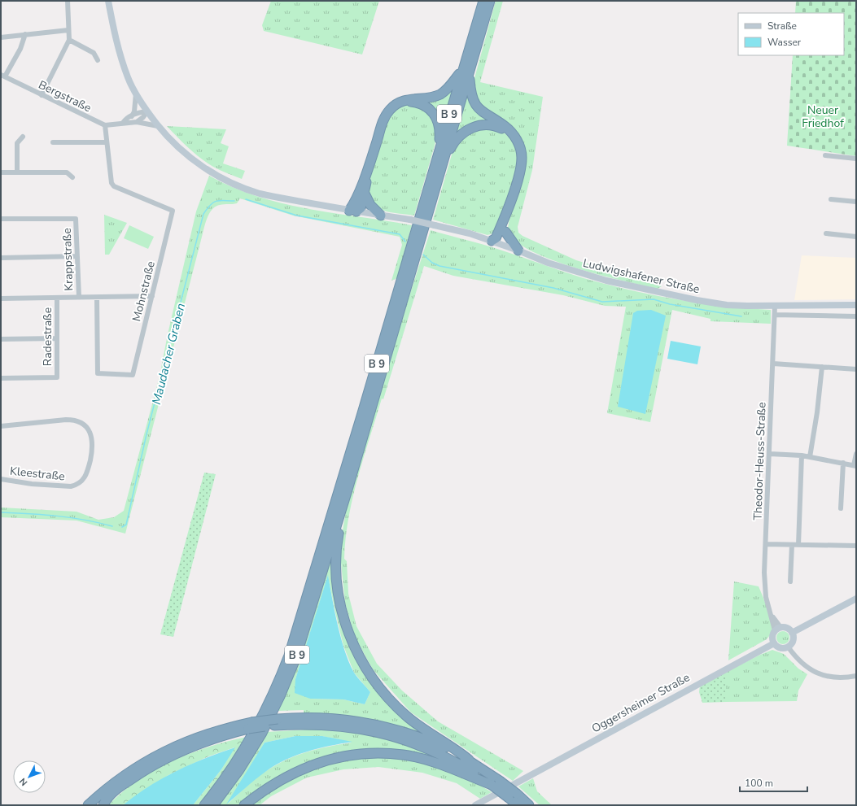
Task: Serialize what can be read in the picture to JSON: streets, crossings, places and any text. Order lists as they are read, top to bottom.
{
  "streets": {
    "highway": ["B 9"],
    "street": [
      "Bergstraße",
      "Krappstraße",
      "Ludwigshafener Straße",
      "Mohnstraße",
      "Radestraße",
      "Theodor-Heuss-Straße",
      "Kleestraße",
      "Oggersheimer Straße"
    ]
  },
  "crossings": [
    ["Bergstraße", "Mohnstraße"],
    ["Ludwigshafener Straße", "Theodor-Heuss-Straße"],
    ["Theodor-Heuss-Straße", "Oggersheimer Straße"]
  ],
  "water": ["Maudacher Graben"],
  "parks": ["Neuer Friedhof"],
  "legend": ["Straße", "Wasser"],
  "scale_bar": "100 m",
  "north": "bottom left"
}
